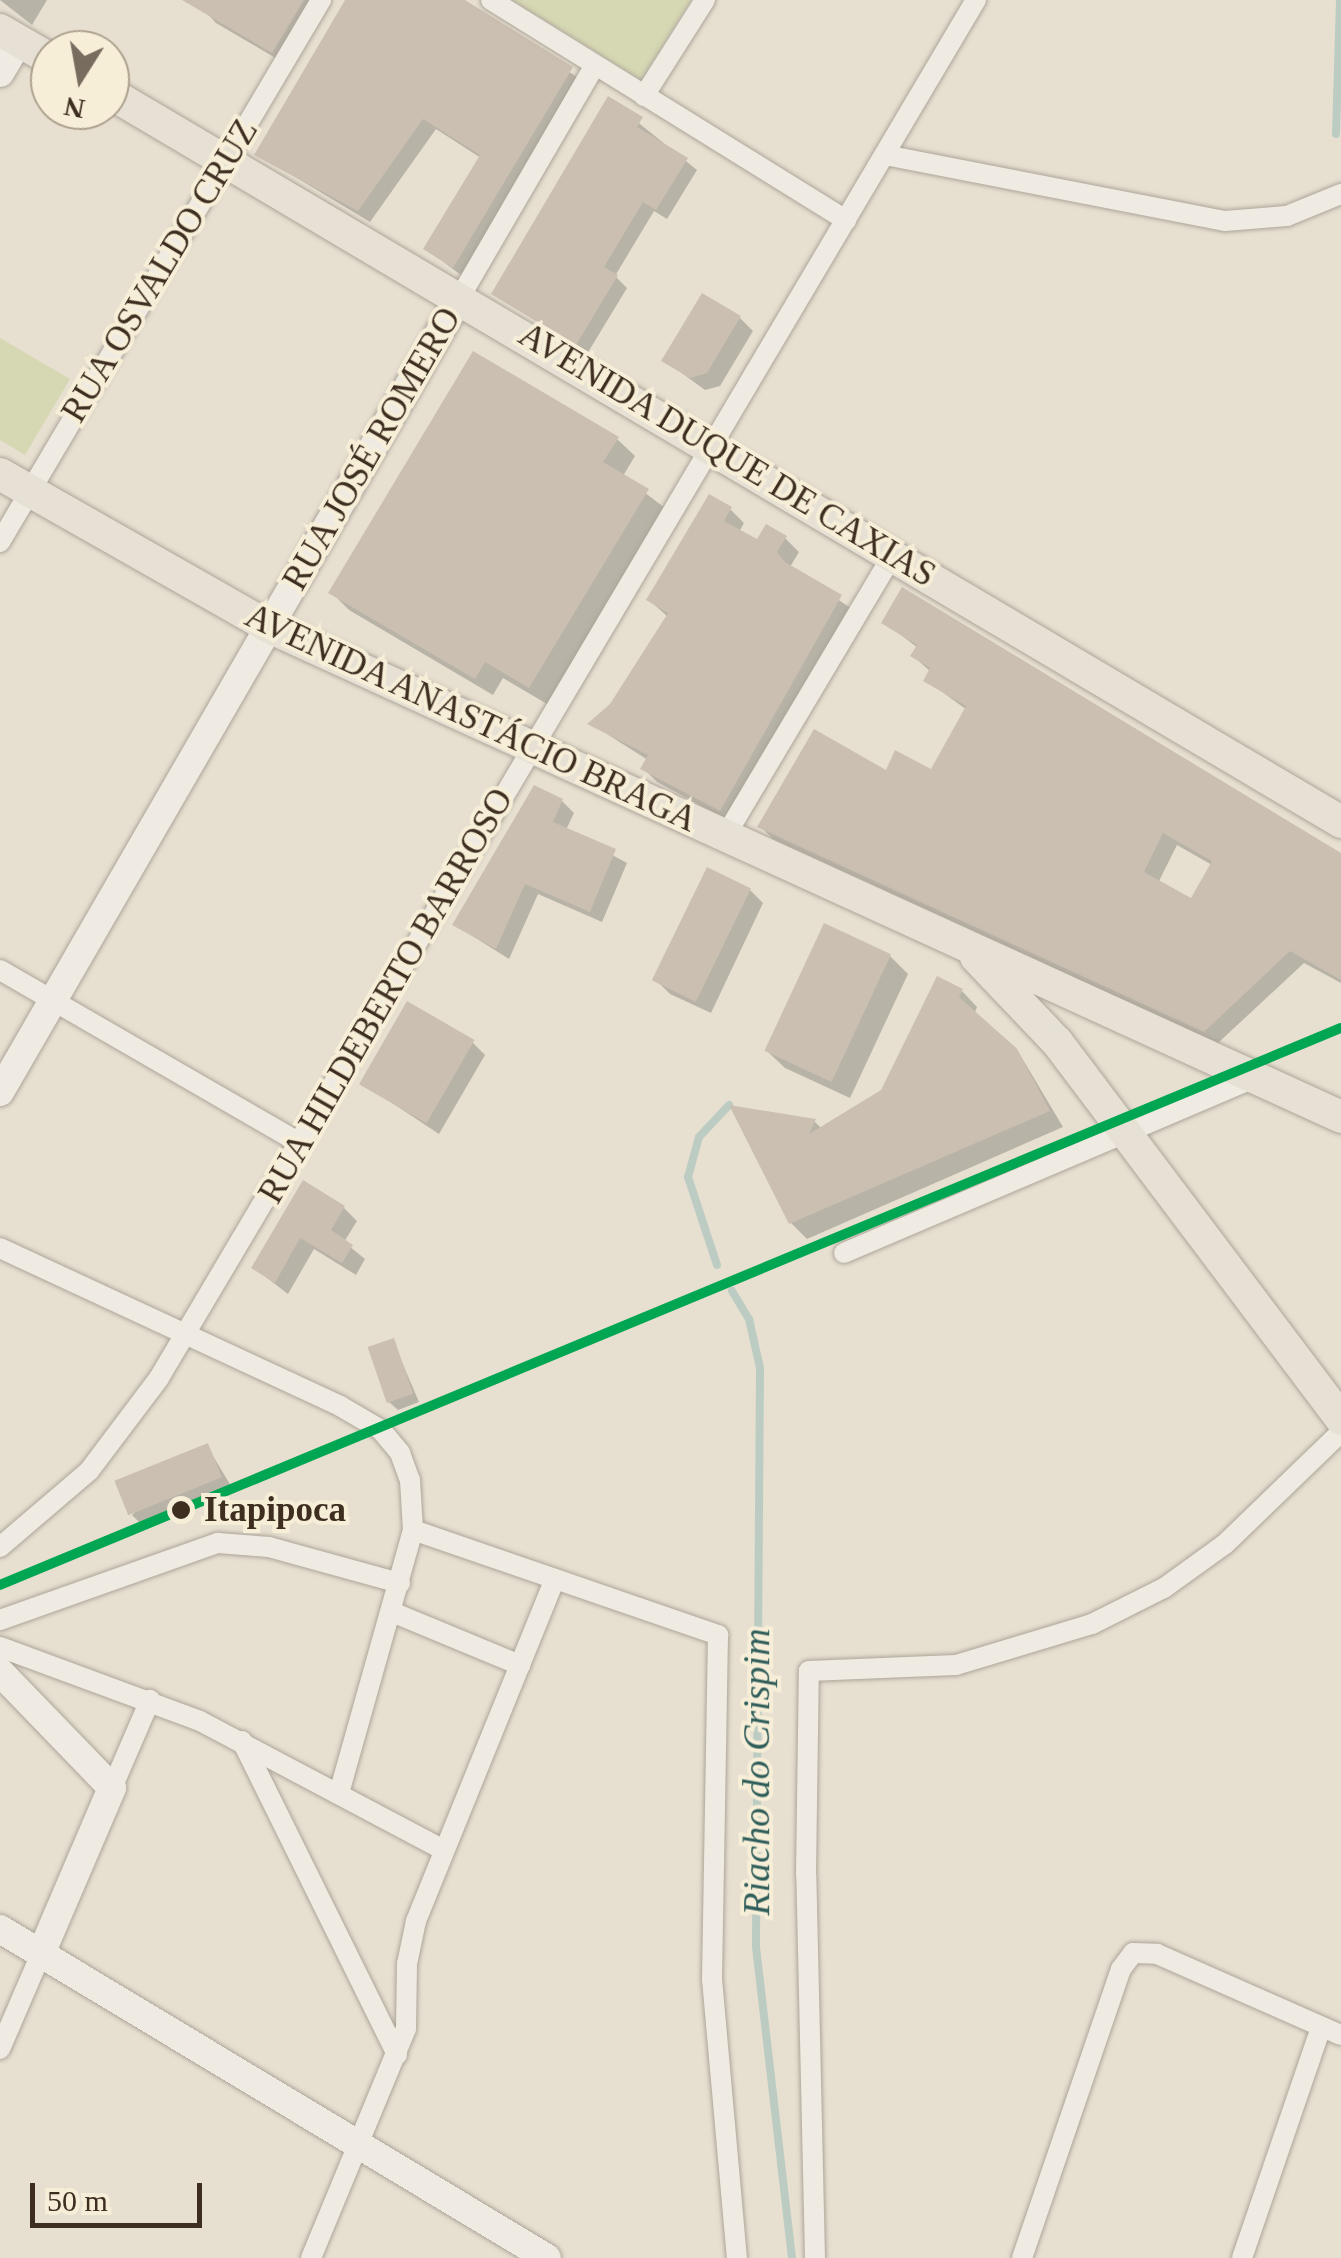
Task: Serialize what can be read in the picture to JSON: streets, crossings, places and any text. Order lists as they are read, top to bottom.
{
  "streets": {
    "main road": ["AVENIDA DUQUE DE CAXIAS", "AVENIDA ANASTÁCIO BRAGA"],
    "street": ["RUA OSVALDO CRUZ", "RUA JOSÉ ROMERO", "RUA HILDEBERTO BARROSO"]
  },
  "crossings": [
    ["RUA OSVALDO CRUZ", "AVENIDA DUQUE DE CAXIAS"],
    ["RUA OSVALDO CRUZ", "AVENIDA ANASTÁCIO BRAGA"],
    ["RUA JOSÉ ROMERO", "AVENIDA DUQUE DE CAXIAS"],
    ["RUA JOSÉ ROMERO", "AVENIDA ANASTÁCIO BRAGA"],
    ["AVENIDA DUQUE DE CAXIAS", "RUA HILDEBERTO BARROSO"],
    ["AVENIDA ANASTÁCIO BRAGA", "RUA HILDEBERTO BARROSO"]
  ],
  "water": ["Riacho do Crispim"],
  "places": ["Itapipoca"],
  "scale_bar": "50 m",
  "north": "bottom"
}
